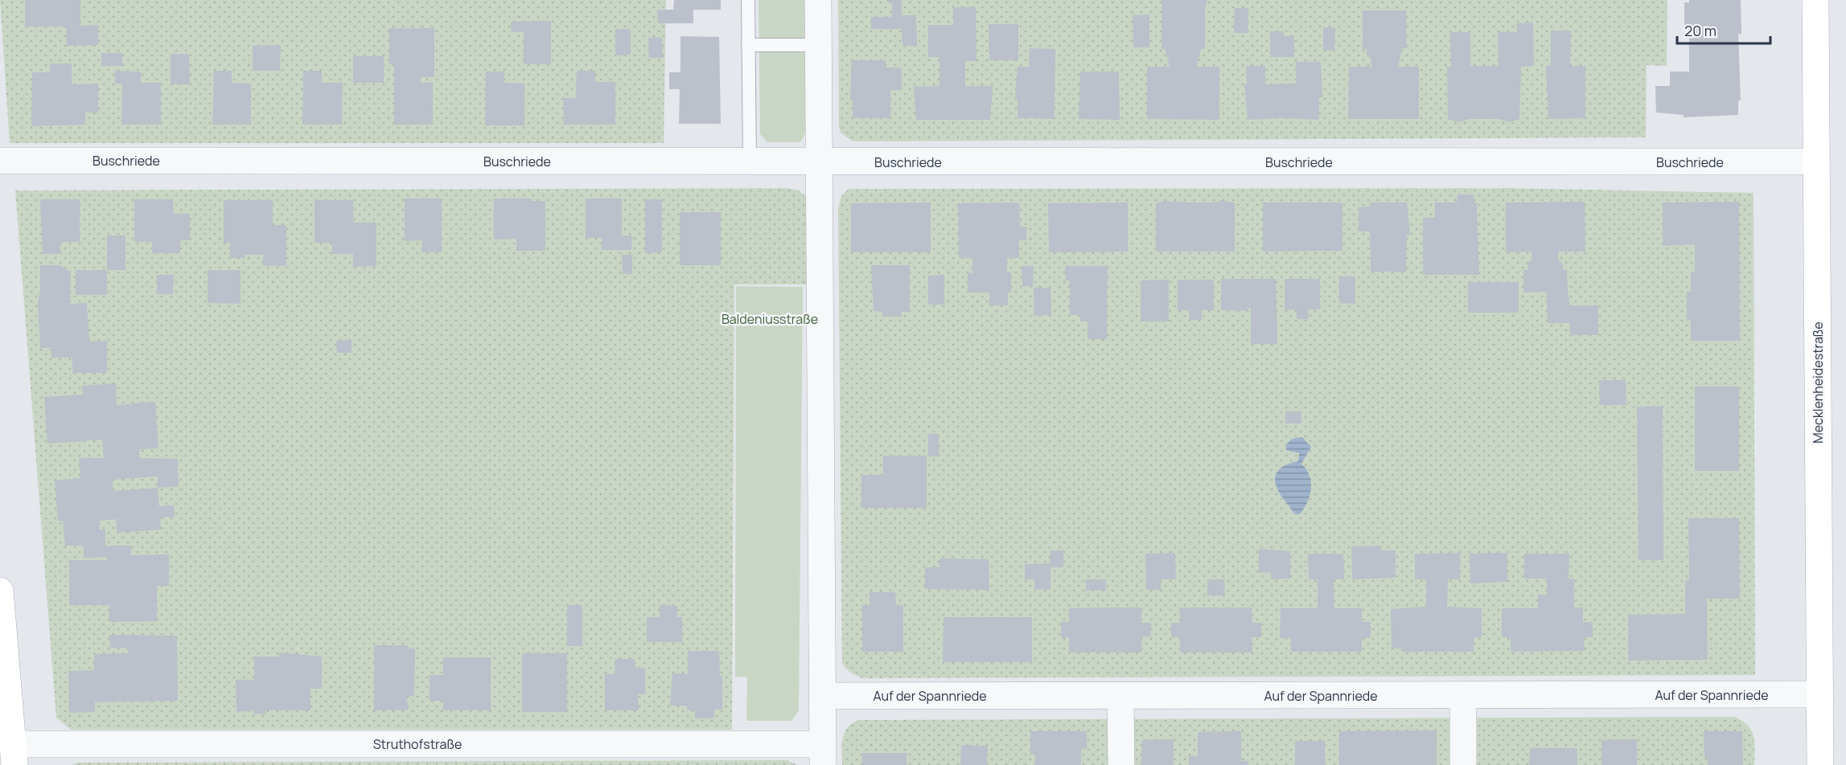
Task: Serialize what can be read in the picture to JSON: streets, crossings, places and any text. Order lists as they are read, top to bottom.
{
  "streets": {
    "main road": ["Mecklenheidestraße"],
    "street": ["Buschriede", "Auf der Spannriede", "Struthofstraße"]
  },
  "crossings": [
    ["Buschriede", "Mecklenheidestraße"],
    ["Mecklenheidestraße", "Auf der Spannriede"]
  ],
  "parks": ["Baldeniusstraße"],
  "scale_bar": "20 m"
}
